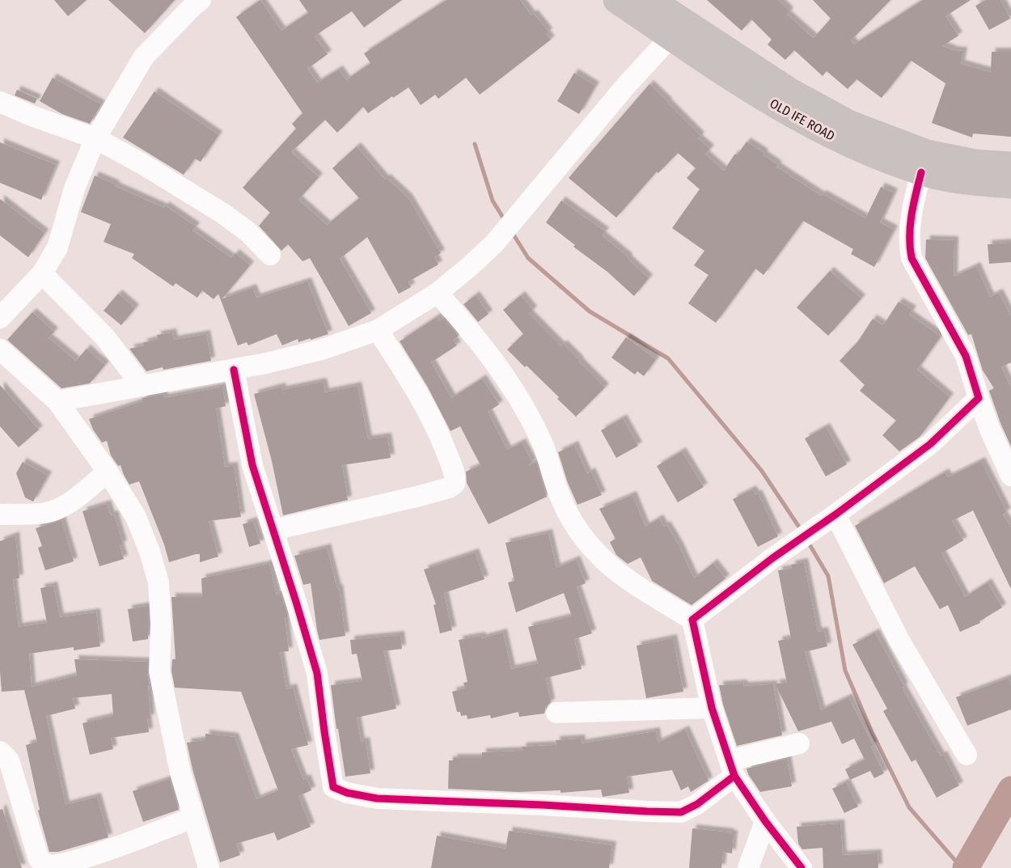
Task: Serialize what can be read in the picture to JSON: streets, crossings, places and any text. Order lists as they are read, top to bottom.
{
  "streets": {
    "main road": ["OLD IFE ROAD"]
  }
}
